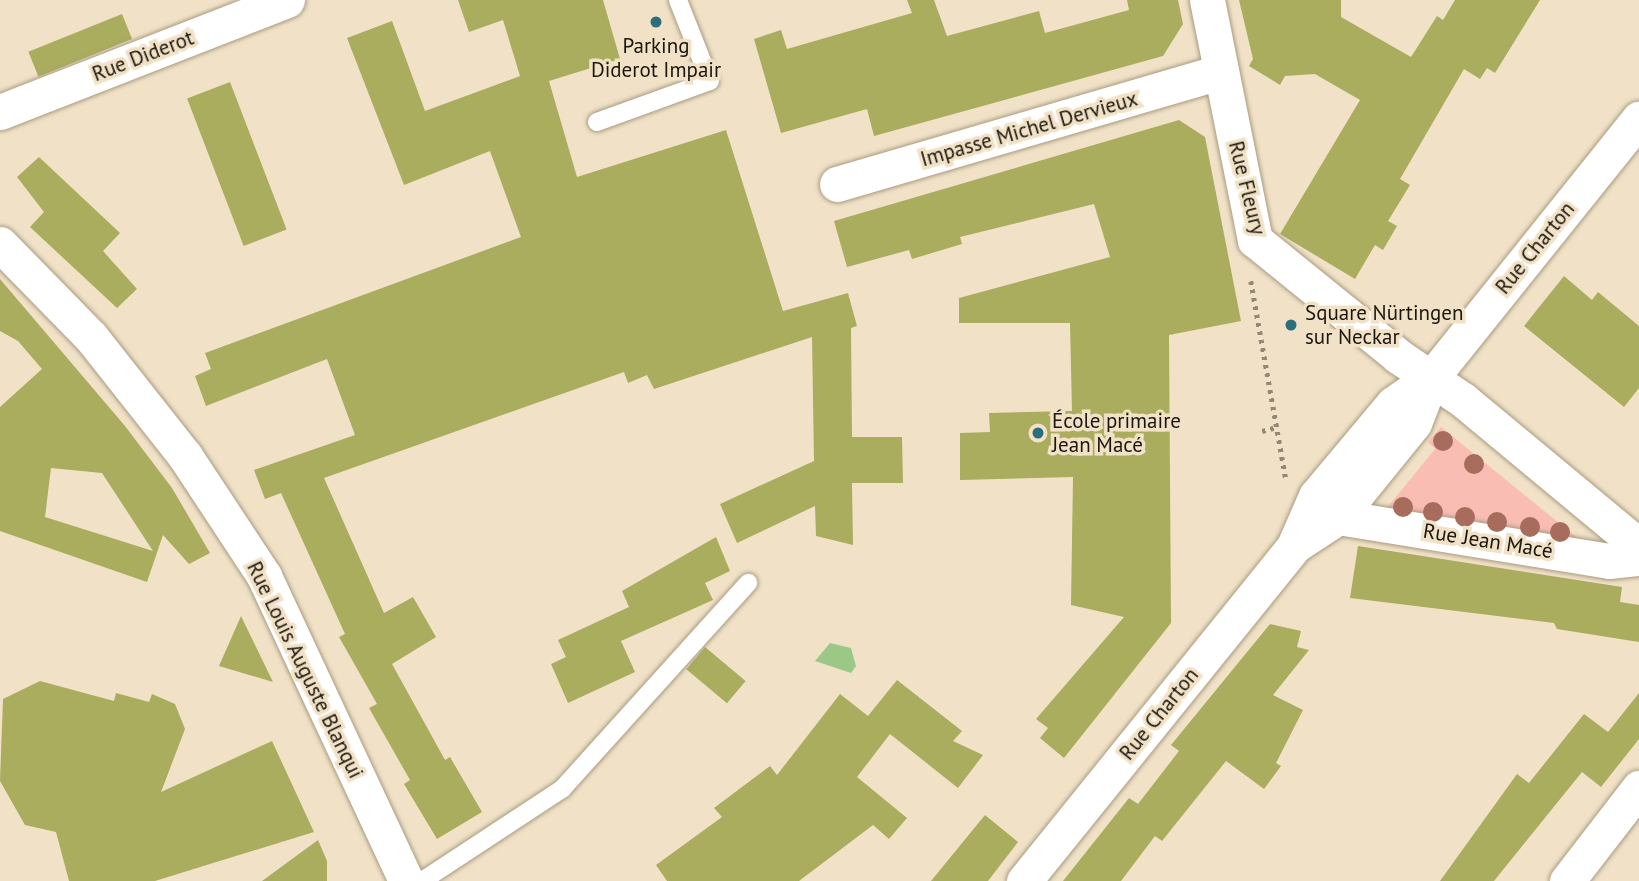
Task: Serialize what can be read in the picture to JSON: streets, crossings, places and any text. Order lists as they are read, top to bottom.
{
  "streets": {
    "street": [
      "Rue Diderot",
      "Impasse Michel Dervieux",
      "Rue Fleury",
      "Rue Charton",
      "Rue Jean Macé",
      "Rue Louis Auguste Blanqui"
    ]
  },
  "crossings": [
    ["Impasse Michel Dervieux", "Rue Fleury"],
    ["Rue Fleury", "Rue Charton"],
    ["Rue Charton", "Rue Jean Macé"]
  ],
  "places": ["Parking Diderot Impair", "Square Nürtingen sur Neckar", "École primaire Jean Macé"]
}
